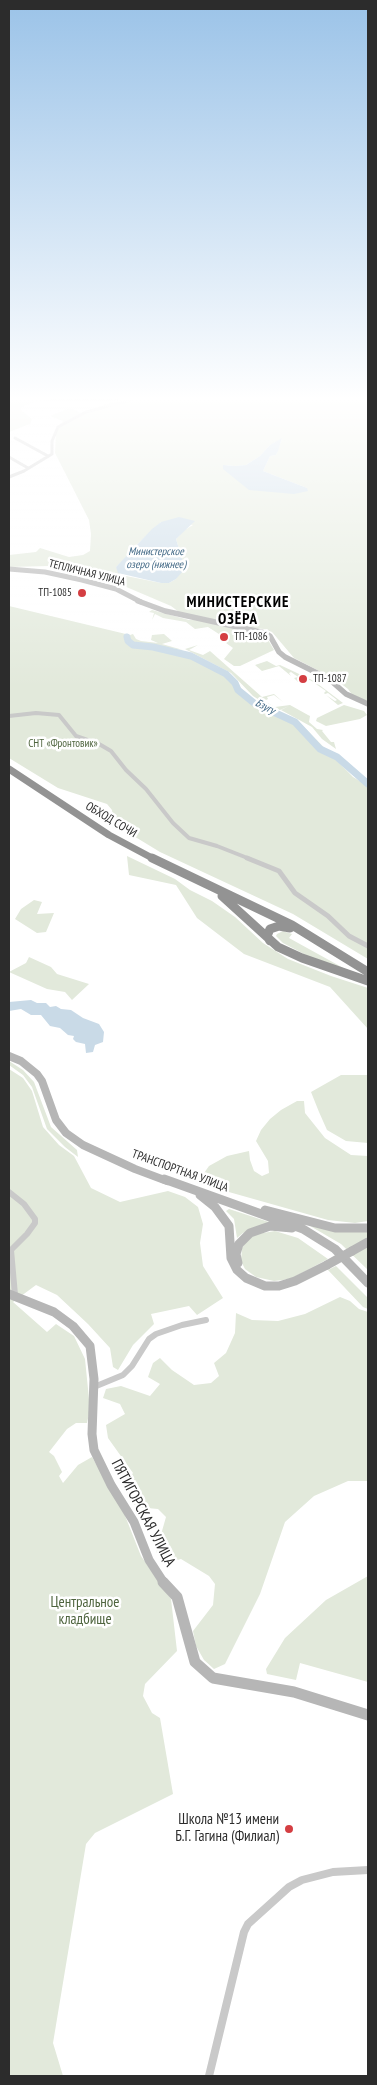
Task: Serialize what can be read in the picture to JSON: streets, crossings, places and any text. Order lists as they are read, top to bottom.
{
  "streets": {
    "highway": ["ОБХОД СОЧИ"],
    "street": ["ТЕПЛИЧНАЯ УЛИЦА", "ТРАНСПОРТНАЯ УЛИЦА", "ПЯТИГОРСКАЯ УЛИЦА"]
  },
  "districts": ["МИНИСТЕРСКИЕ ОЗЁРА"],
  "water": ["Министерское озеро (нижнее)", "Бзугу"],
  "parks": ["СНТ «Фронтовик»", "Центральное кладбище"],
  "places": [
    "ТП-1085",
    "ТП-1086",
    "ТП-1087",
    "Школа №13 имени Б.Г. Гагина (Филиал)"
  ]
}
